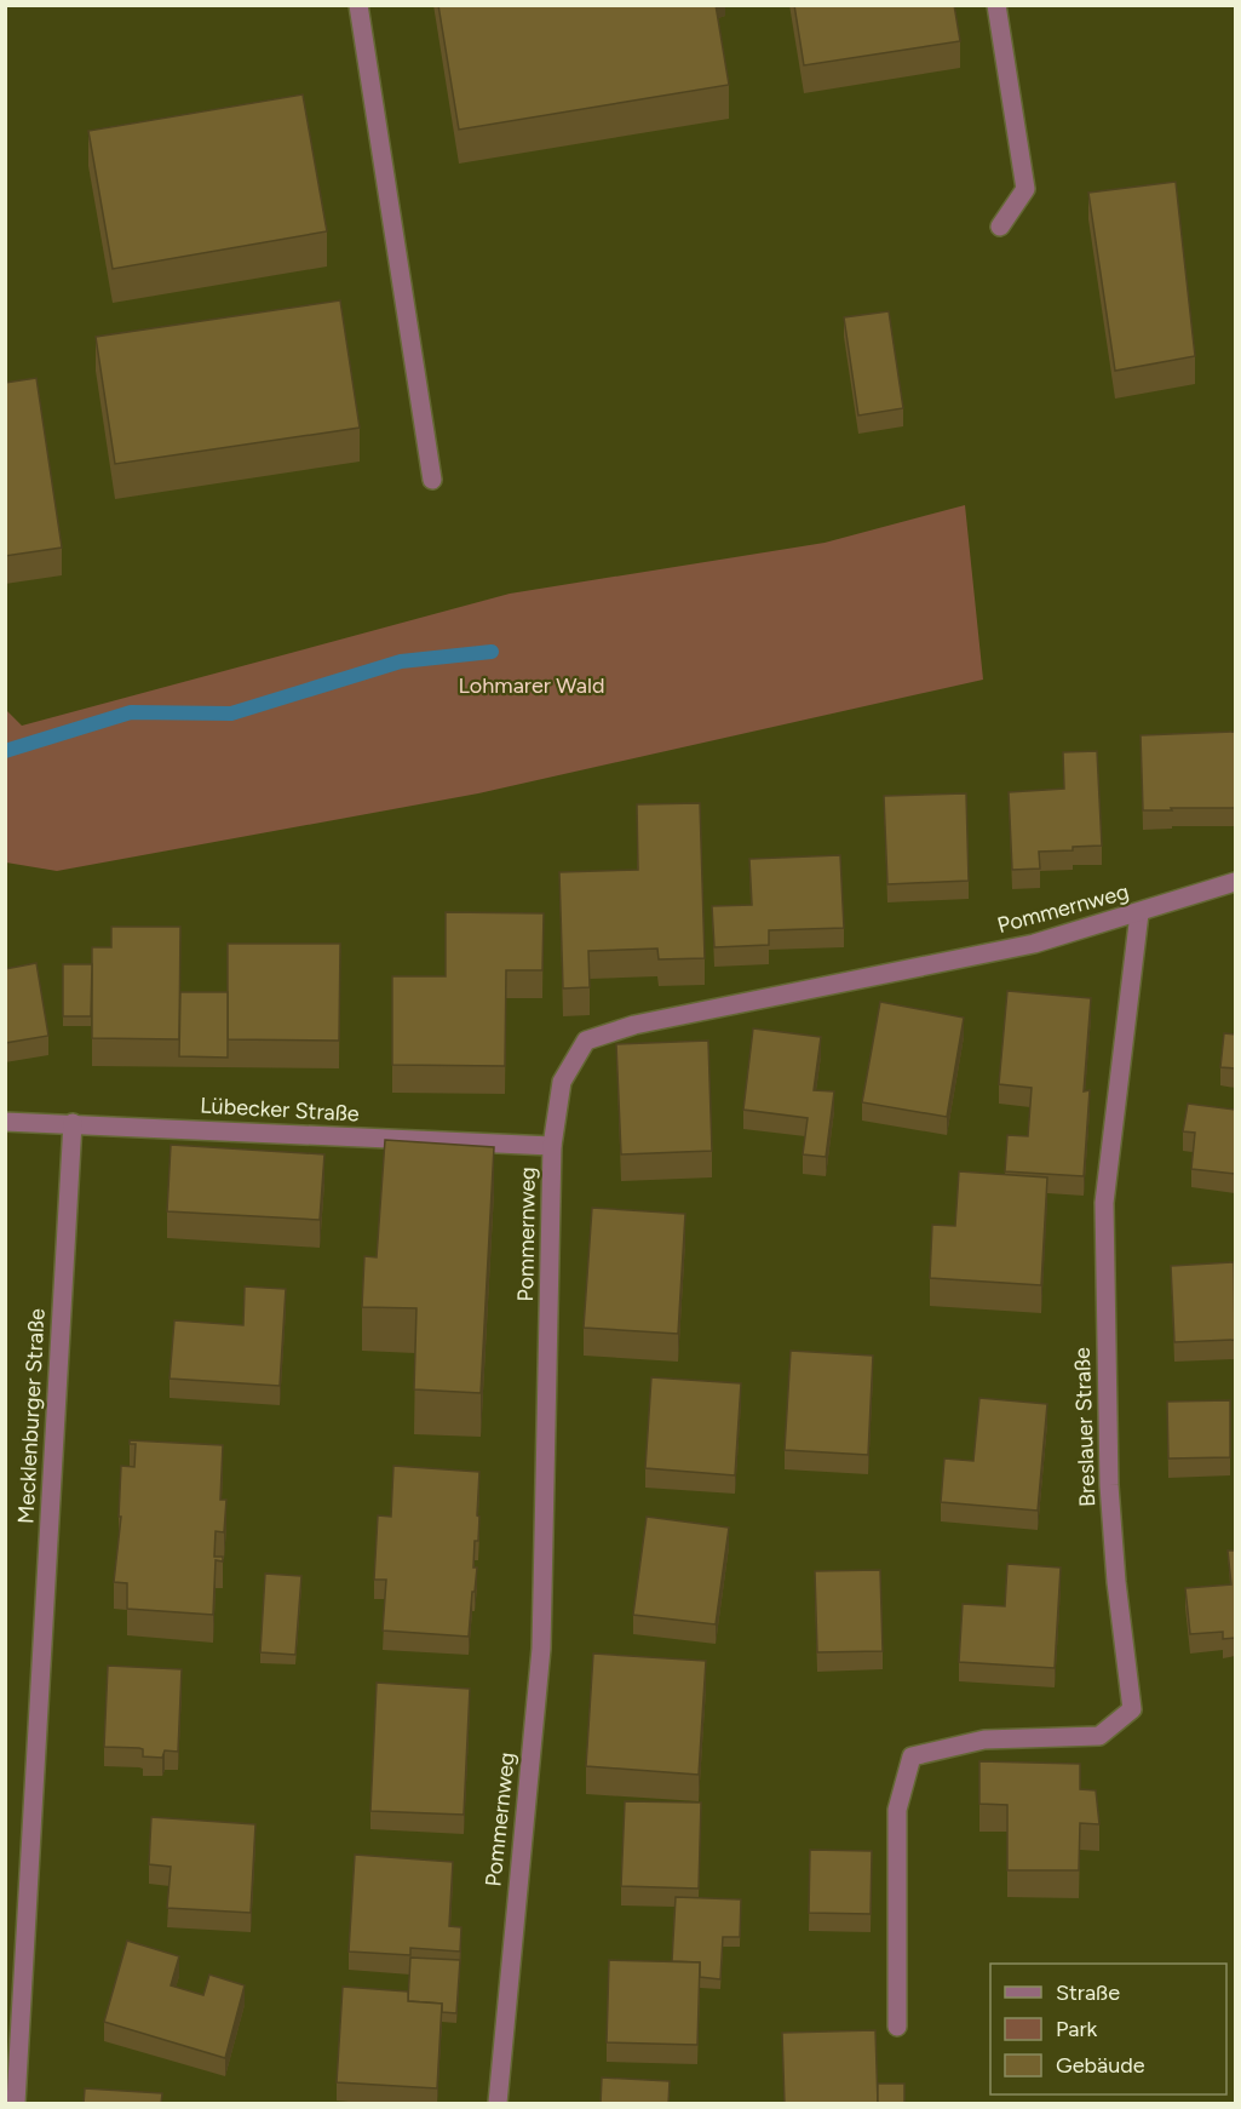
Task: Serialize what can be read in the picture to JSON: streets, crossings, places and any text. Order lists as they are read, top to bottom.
{
  "streets": {
    "street": [
      "Pommernweg",
      "Lübecker Straße",
      "Mecklenburger Straße",
      "Breslauer Straße"
    ]
  },
  "crossings": [
    ["Pommernweg", "Lübecker Straße"],
    ["Pommernweg", "Breslauer Straße"],
    ["Lübecker Straße", "Mecklenburger Straße"]
  ],
  "parks": ["Lohmarer Wald"],
  "legend": ["Straße", "Park", "Gebäude"]
}
